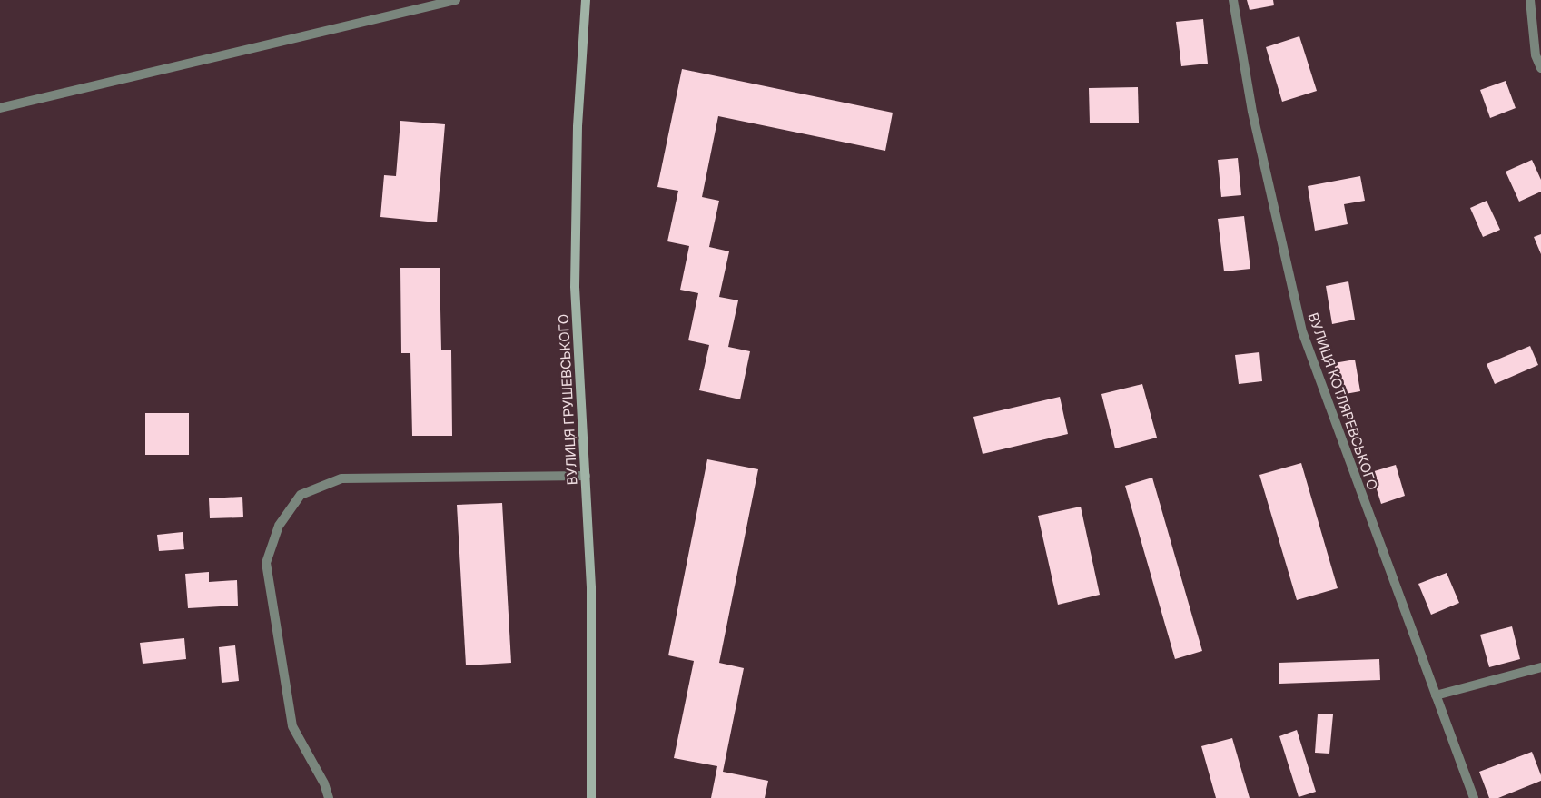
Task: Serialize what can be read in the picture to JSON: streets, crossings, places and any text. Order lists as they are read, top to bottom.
{
  "streets": {
    "main road": ["ВУЛИЦЯ ГРУШЕВСЬКОГО"],
    "street": ["ВУЛИЦЯ КОТЛЯРЕВСЬКОГО"]
  }
}
